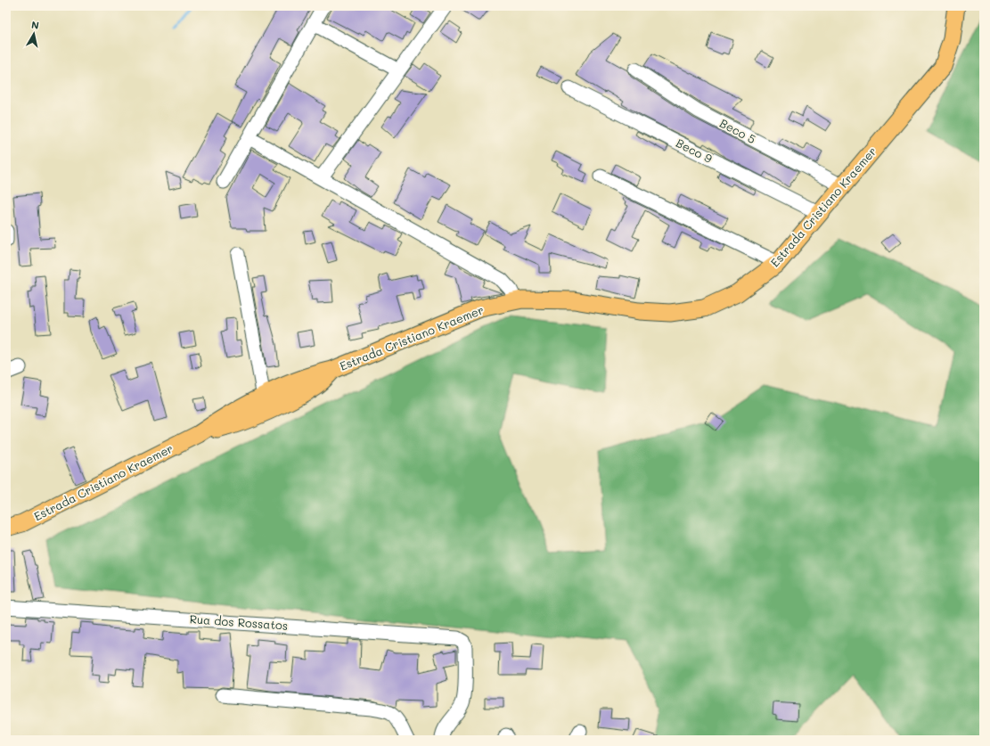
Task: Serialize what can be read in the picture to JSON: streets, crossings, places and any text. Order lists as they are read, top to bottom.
{
  "streets": {
    "main road": ["Estrada Cristiano Kraemer"],
    "street": ["Beco 5", "Beco 9", "Rua dos Rossatos"]
  },
  "crossings": [
    ["Beco 5", "Estrada Cristiano Kraemer"],
    ["Beco 9", "Estrada Cristiano Kraemer"]
  ],
  "north": "top"
}
